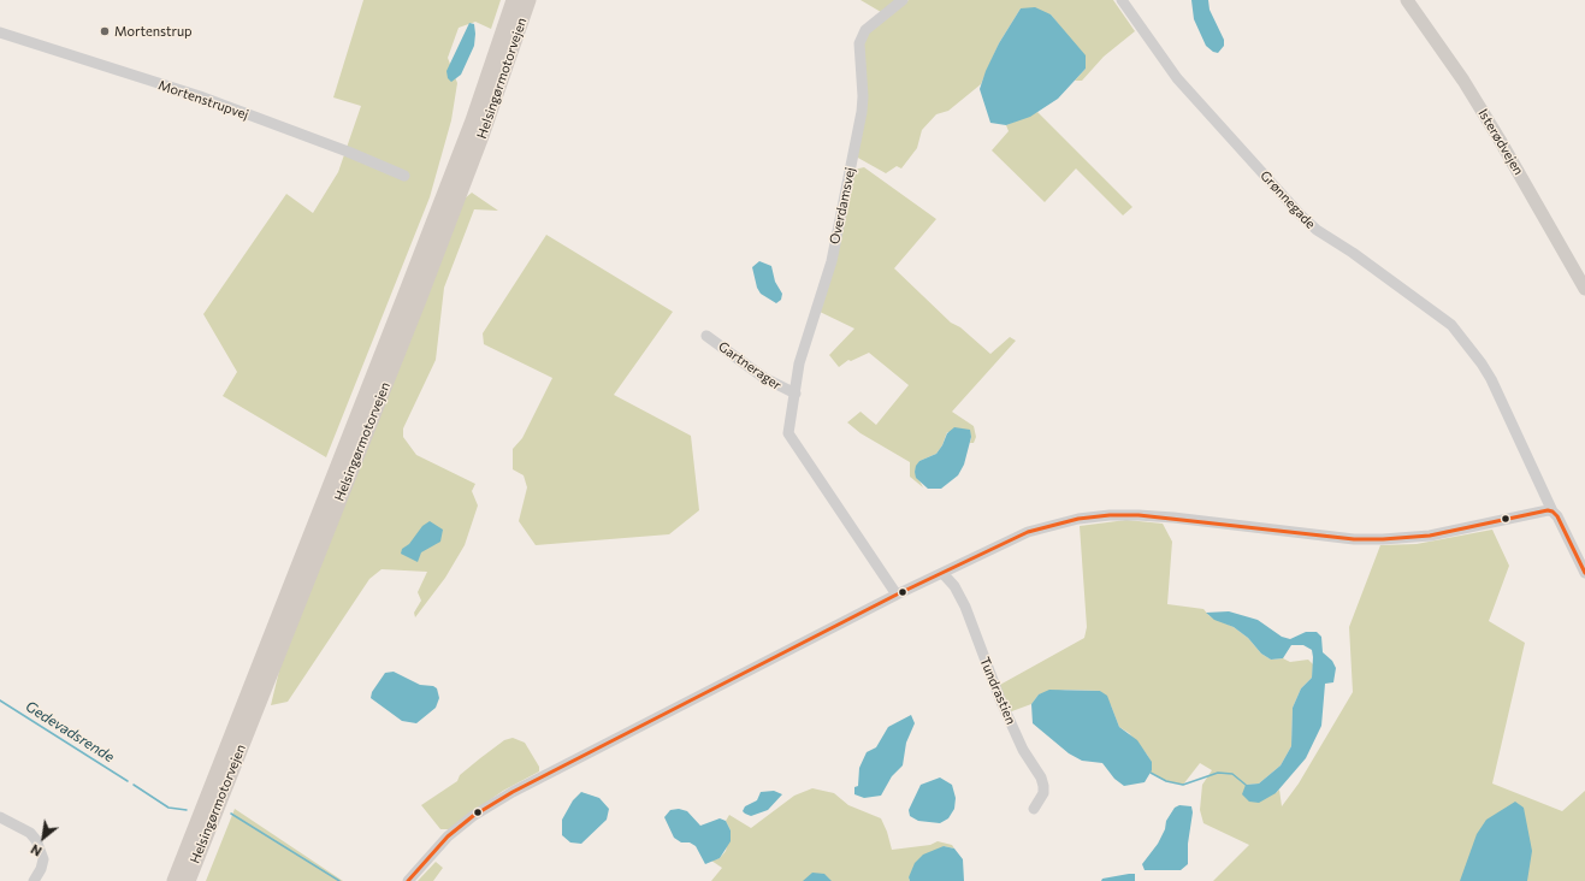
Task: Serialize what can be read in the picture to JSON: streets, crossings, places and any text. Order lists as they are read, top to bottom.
{
  "streets": {
    "highway": ["Helsingørmotorvejen"],
    "main road": ["Isterødvejen"],
    "street": [
      "Mortenstrupvej",
      "Grønnegade",
      "Overdamsvej",
      "Gartnerager",
      "Tundrastien"
    ]
  },
  "crossings": [
    ["Overdamsvej", "Gartnerager"]
  ],
  "water": ["Gedevadsrende"],
  "places": ["Mortenstrup"],
  "north": "bottom left"
}
